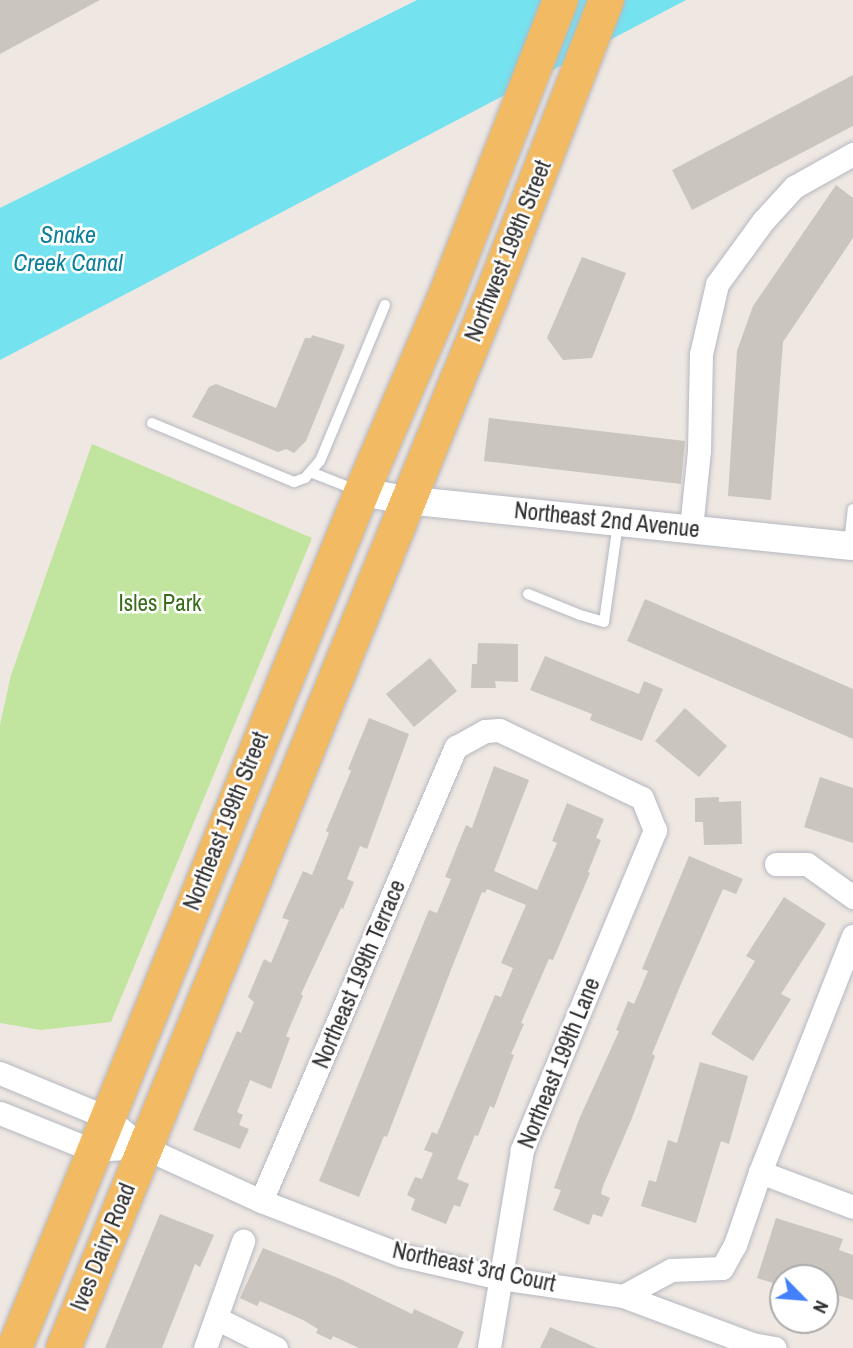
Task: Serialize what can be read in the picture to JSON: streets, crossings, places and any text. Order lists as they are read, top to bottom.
{
  "streets": {
    "main road": ["Northwest 199th Street", "Northeast 199th Street", "Ives Dairy Road"],
    "street": [
      "Northeast 2nd Avenue",
      "Northeast 199th Terrace",
      "Northeast 199th Lane",
      "Northeast 3rd Court"
    ]
  },
  "crossings": [
    ["Northwest 199th Street", "Northeast 2nd Avenue"],
    ["Northwest 199th Street", "Northeast 199th Street"],
    ["Northeast 2nd Avenue", "Northeast 199th Street"],
    ["Northeast 199th Street", "Ives Dairy Road"],
    ["Northeast 199th Street", "Northeast 3rd Court"],
    ["Northeast 199th Terrace", "Northeast 199th Lane"],
    ["Northeast 199th Terrace", "Northeast 3rd Court"],
    ["Northeast 199th Lane", "Northeast 3rd Court"],
    ["Ives Dairy Road", "Northeast 3rd Court"]
  ],
  "water": ["Snake Creek Canal"],
  "parks": ["Isles Park"],
  "north": "bottom right"
}
